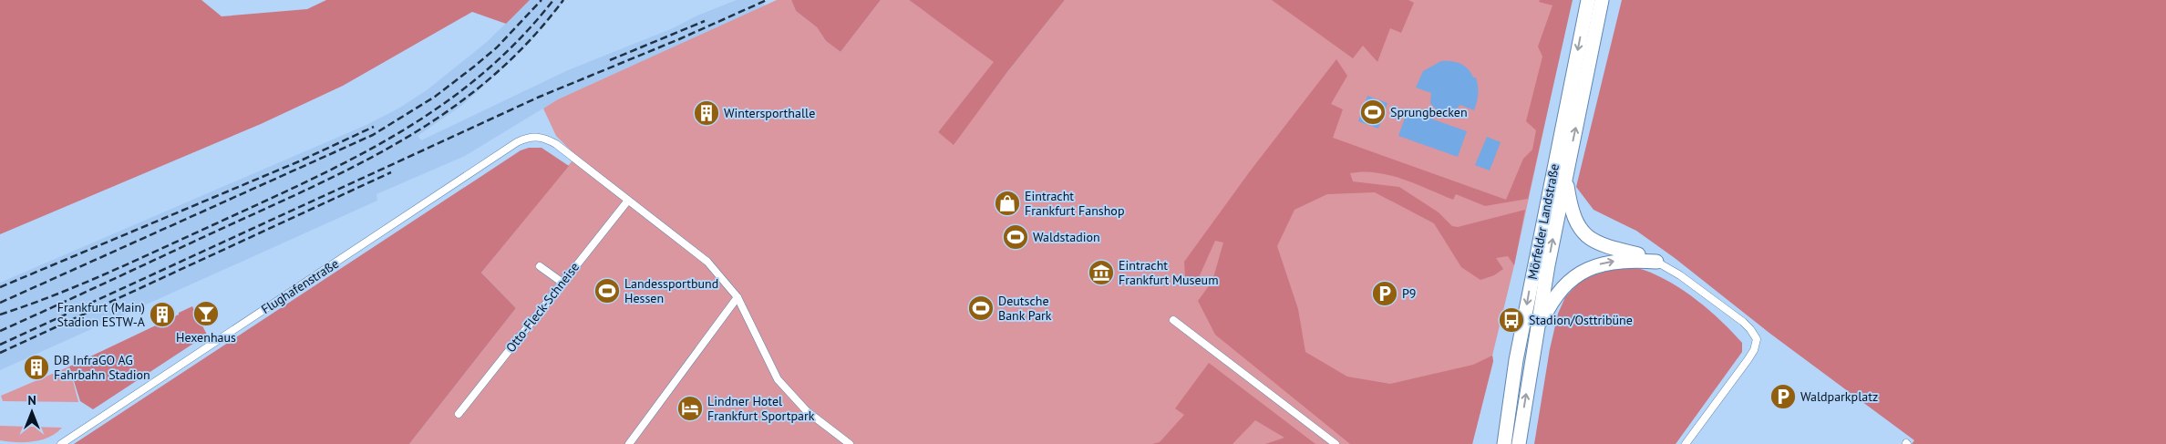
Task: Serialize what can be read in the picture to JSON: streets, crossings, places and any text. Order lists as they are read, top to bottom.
{
  "streets": {
    "highway": ["Mörfelder Landstraße"],
    "street": ["Flughafenstraße", "Otto-Fleck-Schneise"]
  },
  "crossings": [
    ["Flughafenstraße", "Otto-Fleck-Schneise"]
  ],
  "places": {
    "sports": [
      "Sprungbecken",
      "Waldstadion",
      "Landessportbund Hessen",
      "Deutsche Bank Park"
    ],
    "building": ["Wintersporthalle", "Frankfurt (Main) Stadion ESTW-A", "DB InfraGO AG Fahrbahn Stadion"],
    "shop": ["Eintracht Frankfurt Fanshop"],
    "museum": ["Eintracht Frankfurt Museum"],
    "parking": ["P9", "Waldparkplatz"],
    "bar": ["Hexenhaus"],
    "bus stop": ["Stadion/Osttribüne"],
    "hotel": ["Lindner Hotel Frankfurt Sportpark"]
  },
  "north": "top"
}
